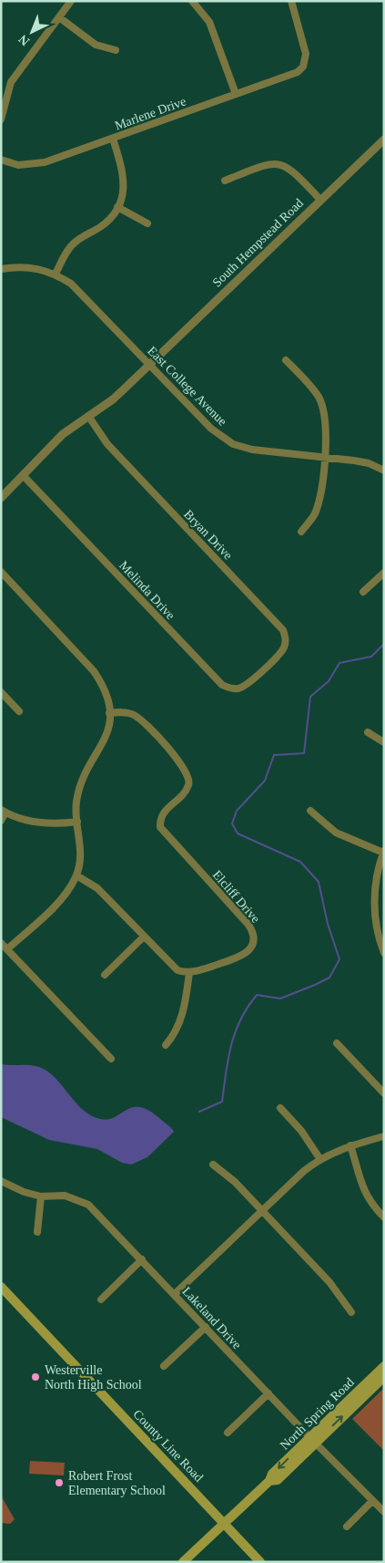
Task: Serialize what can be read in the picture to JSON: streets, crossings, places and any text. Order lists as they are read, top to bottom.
{
  "streets": {
    "main road": ["North Spring Road", "County Line Road"],
    "street": [
      "Marlene Drive",
      "South Hempstead Road",
      "East College Avenue",
      "Bryan Drive",
      "Melinda Drive",
      "Elcliff Drive",
      "Lakeland Drive"
    ]
  },
  "crossings": [
    ["South Hempstead Road", "East College Avenue"],
    ["South Hempstead Road", "Bryan Drive"],
    ["South Hempstead Road", "Melinda Drive"],
    ["Bryan Drive", "Melinda Drive"],
    ["Lakeland Drive", "North Spring Road"],
    ["North Spring Road", "County Line Road"]
  ],
  "places": ["Westerville North High School", "Robert Frost Elementary School"],
  "north": "bottom left"
}
